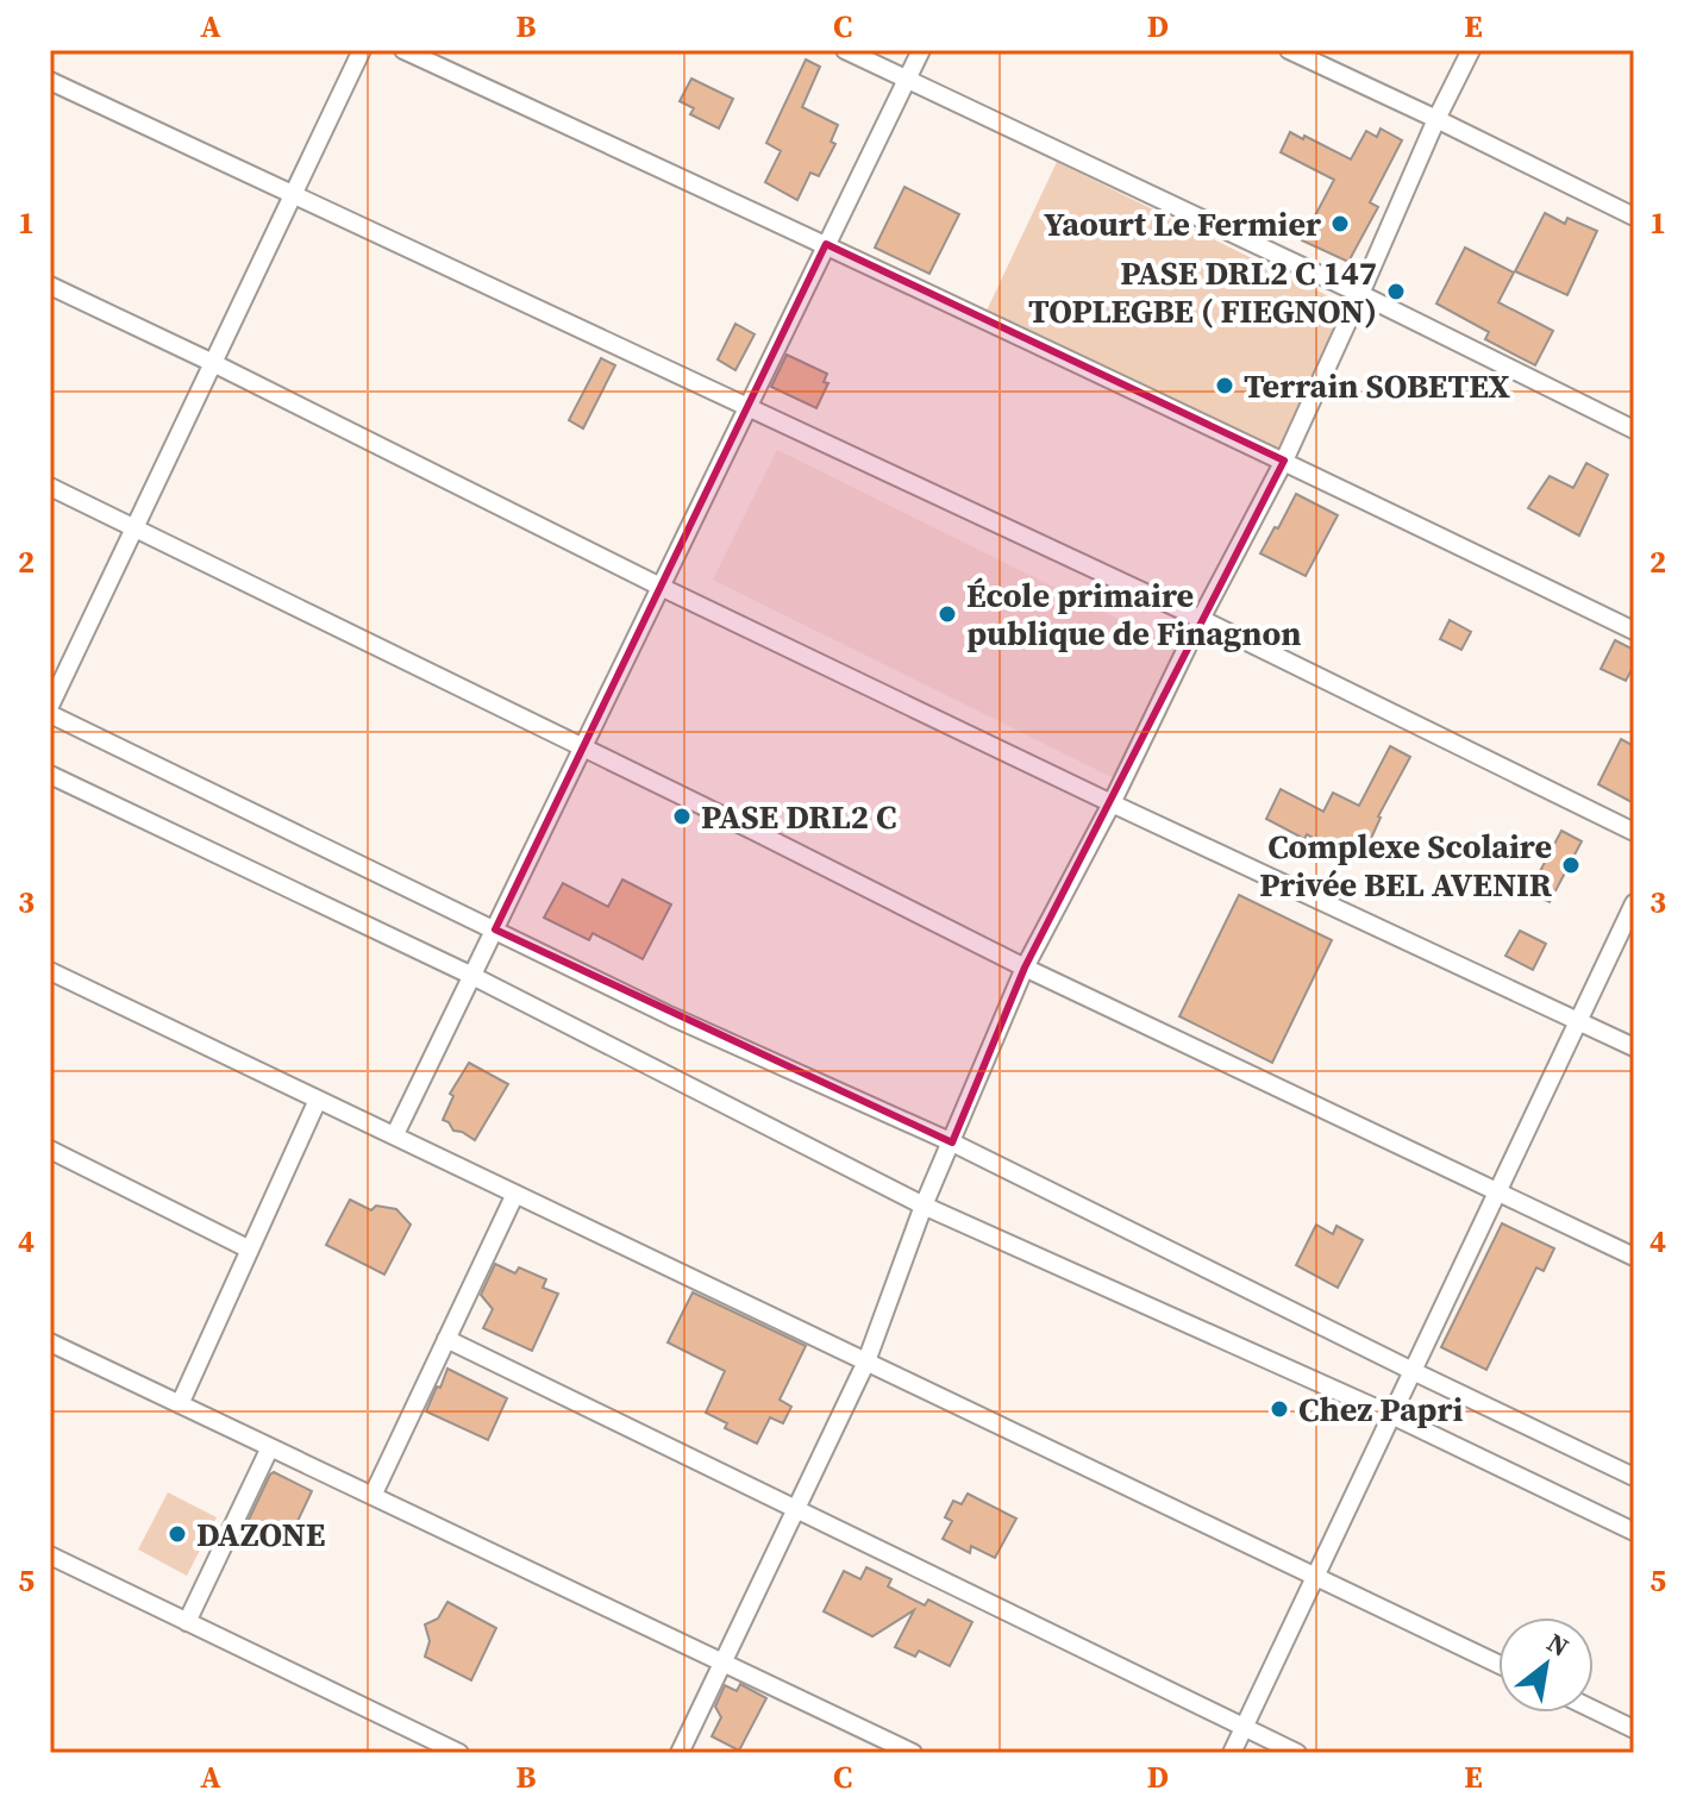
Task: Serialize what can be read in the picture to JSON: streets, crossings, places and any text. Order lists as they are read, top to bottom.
{
  "places": [
    "Yaourt Le Fermier",
    "PASE DRL2 C 147 TOPLEGBE ( FIEGNON)",
    "Terrain SOBETEX",
    "École primaire publique de Finagnon",
    "PASE DRL2 C",
    "Complexe Scolaire Privée BEL AVENIR",
    "Chez Papri",
    "DAZONE"
  ],
  "north": "top right",
  "grid": {
    "columns": [
      "A",
      "B",
      "C",
      "D",
      "E"
    ],
    "rows": [
      "1",
      "2",
      "3",
      "4",
      "5"
    ]
  }
}
